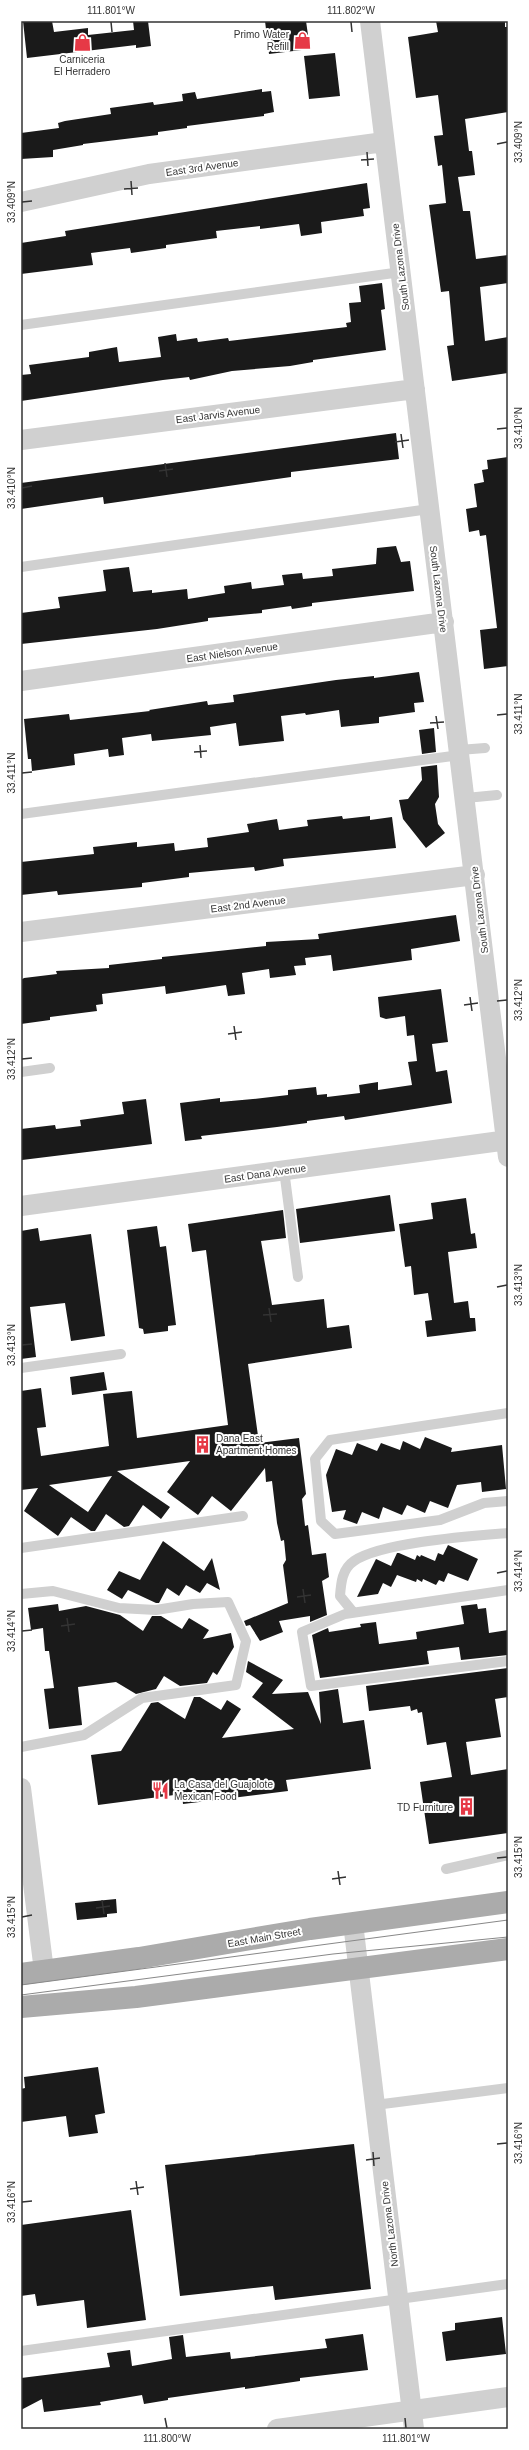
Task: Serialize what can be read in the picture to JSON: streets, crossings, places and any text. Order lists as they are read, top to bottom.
{
  "streets": {
    "main road": ["East Main Street"],
    "street": [
      "East 3rd Avenue",
      "South Lazona Drive",
      "East Jarvis Avenue",
      "East Nielson Avenue",
      "East 2nd Avenue",
      "East Dana Avenue",
      "North Lazona Drive"
    ]
  },
  "crossings": [
    ["East 3rd Avenue", "South Lazona Drive"],
    ["South Lazona Drive", "East Jarvis Avenue"],
    ["South Lazona Drive", "East Nielson Avenue"],
    ["South Lazona Drive", "East 2nd Avenue"],
    ["South Lazona Drive", "East Dana Avenue"],
    ["East Main Street", "North Lazona Drive"]
  ],
  "places": {
    "shop": ["Primo Water Refill", "Carniceria El Herradero"],
    "building": ["Dana East Apartment Homes", "TD Furniture"],
    "restaurant": ["La Casa del Guajolote Mexican Food"]
  },
  "coordinates": [
    "111.801°W",
    "111.802°W",
    "33.409°N",
    "33.410°N",
    "33.411°N",
    "33.412°N",
    "33.413°N",
    "33.414°N",
    "33.415°N",
    "33.416°N",
    "111.800°W"
  ]
}
